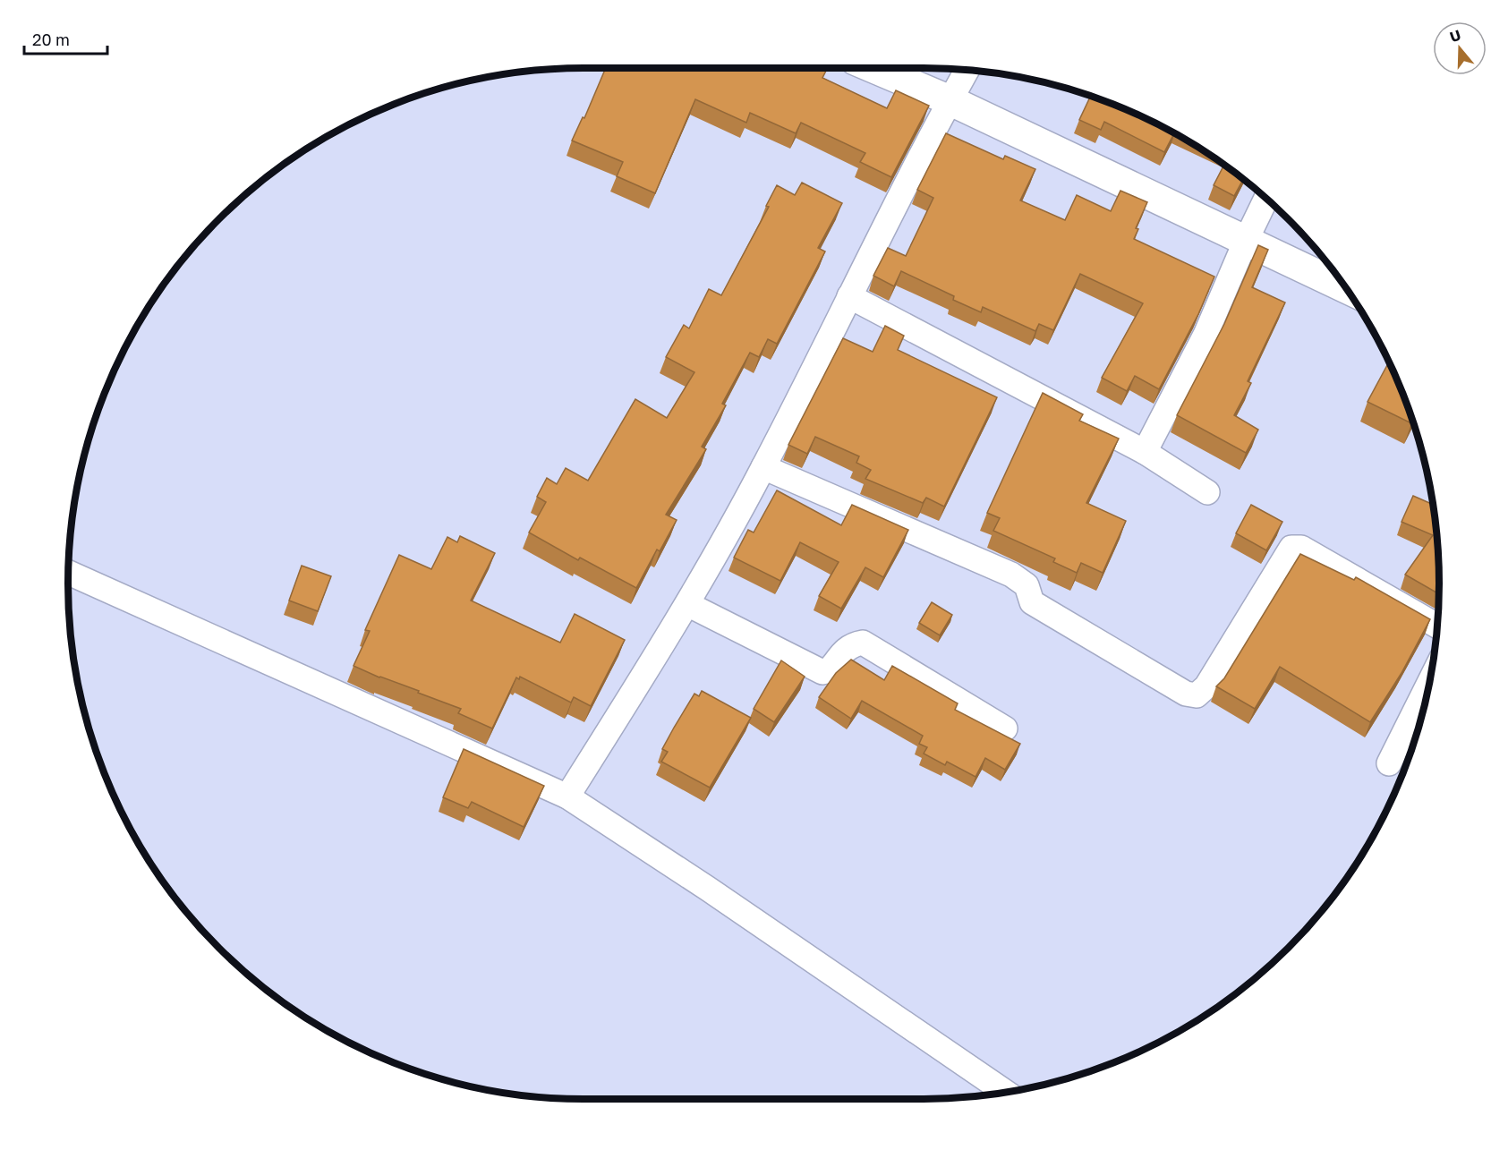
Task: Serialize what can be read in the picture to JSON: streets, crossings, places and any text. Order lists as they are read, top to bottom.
{
  "scale_bar": "20 m",
  "north": "top"
}
